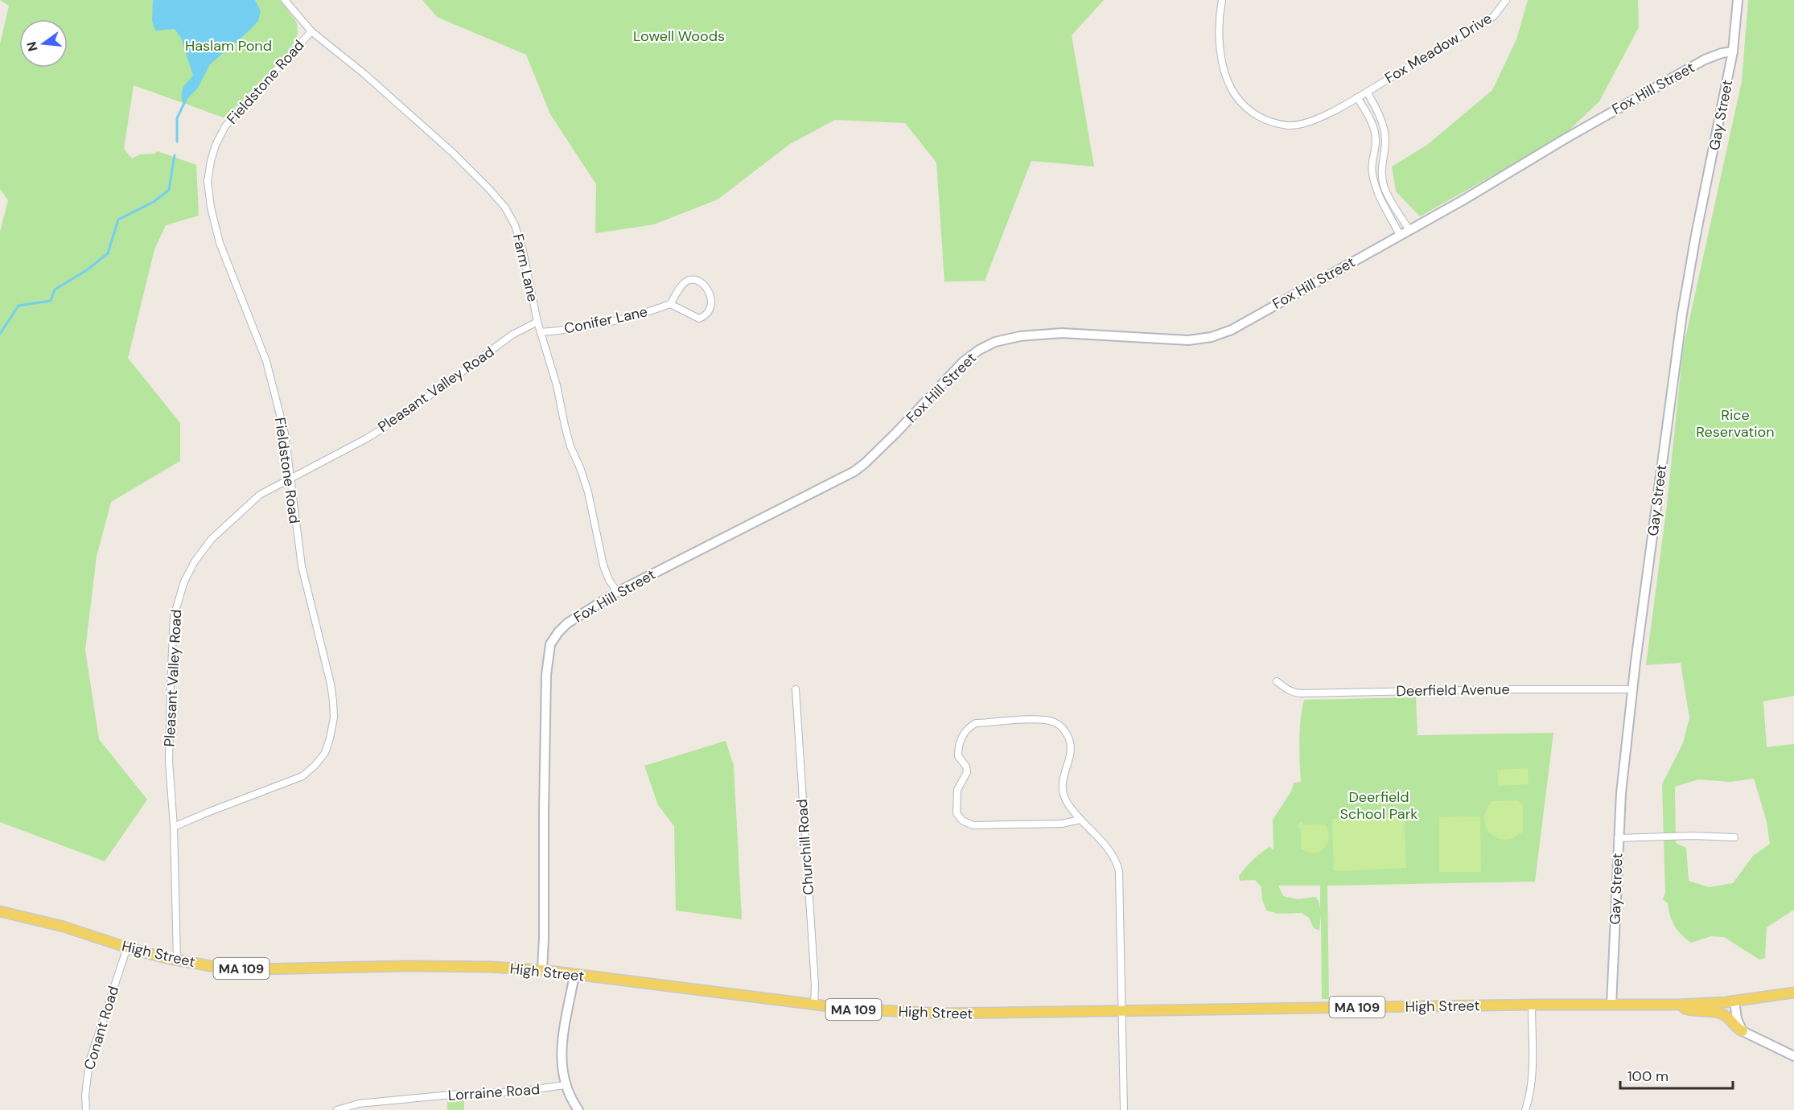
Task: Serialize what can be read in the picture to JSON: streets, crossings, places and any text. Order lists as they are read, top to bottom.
{
  "streets": {
    "main road": ["High Street", "MA 109"],
    "street": [
      "Fox Meadow Drive",
      "Fieldstone Road",
      "Fox Hill Street",
      "Gay Street",
      "Farm Lane",
      "Conifer Lane",
      "Pleasant Valley Road",
      "Deerfield Avenue",
      "Churchill Road",
      "Conant Road",
      "Lorraine Road"
    ]
  },
  "crossings": [
    ["Fieldstone Road", "Farm Lane"],
    ["Fieldstone Road", "Pleasant Valley Road"],
    ["Fox Hill Street", "Gay Street"],
    ["Fox Hill Street", "Farm Lane"],
    ["Fox Hill Street", "High Street"],
    ["Gay Street", "Deerfield Avenue"],
    ["Gay Street", "High Street"],
    ["Farm Lane", "Conifer Lane"],
    ["Farm Lane", "Pleasant Valley Road"],
    ["Pleasant Valley Road", "High Street"],
    ["Churchill Road", "High Street"],
    ["High Street", "Conant Road"]
  ],
  "parks": [
    "Lowell Woods",
    "Haslam Pond",
    "Rice Reservation",
    "Deerfield School Park"
  ],
  "scale_bar": "100 m",
  "north": "left"
}
